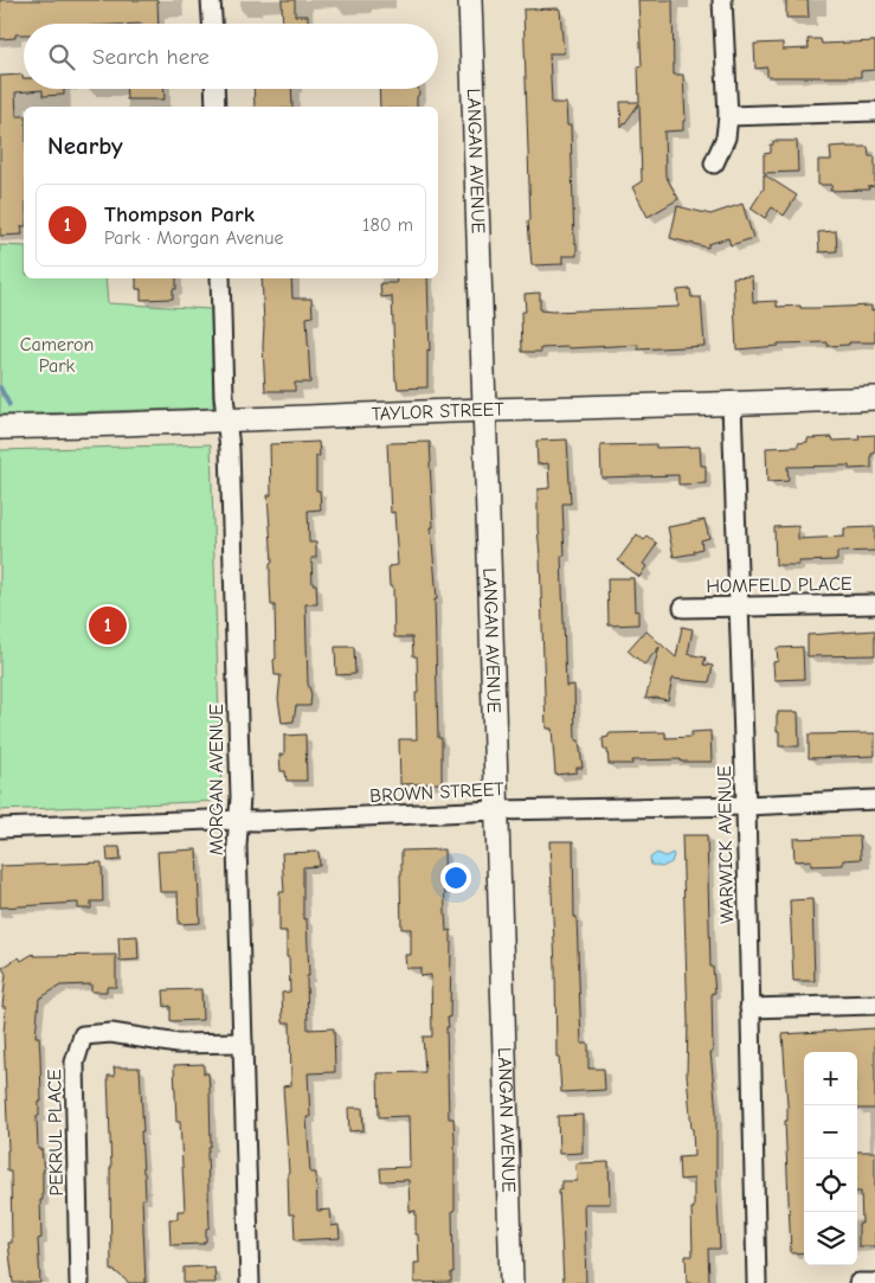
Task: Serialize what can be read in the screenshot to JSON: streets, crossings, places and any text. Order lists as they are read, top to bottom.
{
  "streets": {
    "street": [
      "LANGAN AVENUE",
      "TAYLOR STREET",
      "HOMFELD PLACE",
      "MORGAN AVENUE",
      "BROWN STREET",
      "WARWICK AVENUE",
      "PEKRUL PLACE"
    ]
  },
  "crossings": [
    ["LANGAN AVENUE", "TAYLOR STREET"],
    ["LANGAN AVENUE", "BROWN STREET"],
    ["TAYLOR STREET", "MORGAN AVENUE"],
    ["TAYLOR STREET", "WARWICK AVENUE"],
    ["HOMFELD PLACE", "WARWICK AVENUE"],
    ["MORGAN AVENUE", "BROWN STREET"],
    ["MORGAN AVENUE", "PEKRUL PLACE"],
    ["BROWN STREET", "WARWICK AVENUE"]
  ],
  "parks": ["Cameron Park"],
  "page": {
    "search": "Search here",
    "heading": "Nearby",
    "list": [
      {
        "mark": "1",
        "name": "Thompson Park",
        "note": "Park · Morgan Avenue",
        "value": "180 m"
      }
    ],
    "pins": "1",
    "map_buttons": ["+", "−"]
  }
}
